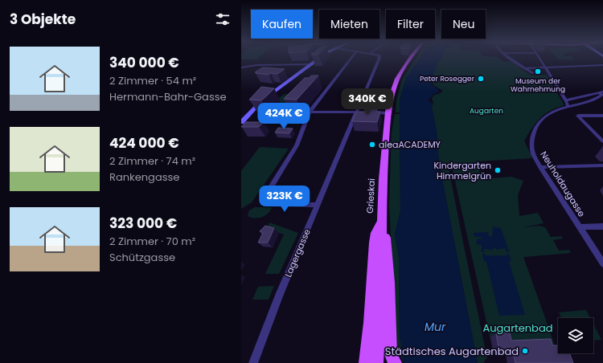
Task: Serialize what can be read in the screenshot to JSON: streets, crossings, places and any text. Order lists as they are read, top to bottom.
{
  "streets": {
    "main road": ["Grieskai"],
    "street": ["Neuholdaugasse", "Lagergasse"]
  },
  "water": ["Mur"],
  "parks": ["Augarten", "Augartenbad"],
  "places": [
    "Museum der Wahrnehmung",
    "Peter Rosegger",
    "aleaACADEMY",
    "Kindergarten Himmelgrün",
    "Städtisches Augartenbad"
  ],
  "page": {
    "heading": "3 Objekte",
    "chip": [
      "Kaufen",
      "Mieten",
      "Filter",
      "Neu"
    ],
    "list": [
      {
        "name": "340 000 €",
        "note": "2 Zimmer · 54 m² · Hermann-Bahr-Gasse"
      },
      {
        "name": "424 000 €",
        "note": "2 Zimmer · 74 m² · Rankengasse"
      },
      {
        "name": "323 000 €",
        "note": "2 Zimmer · 70 m² · Schützgasse"
      }
    ],
    "price": ["340K €", "424K €", "323K €"]
  }
}
